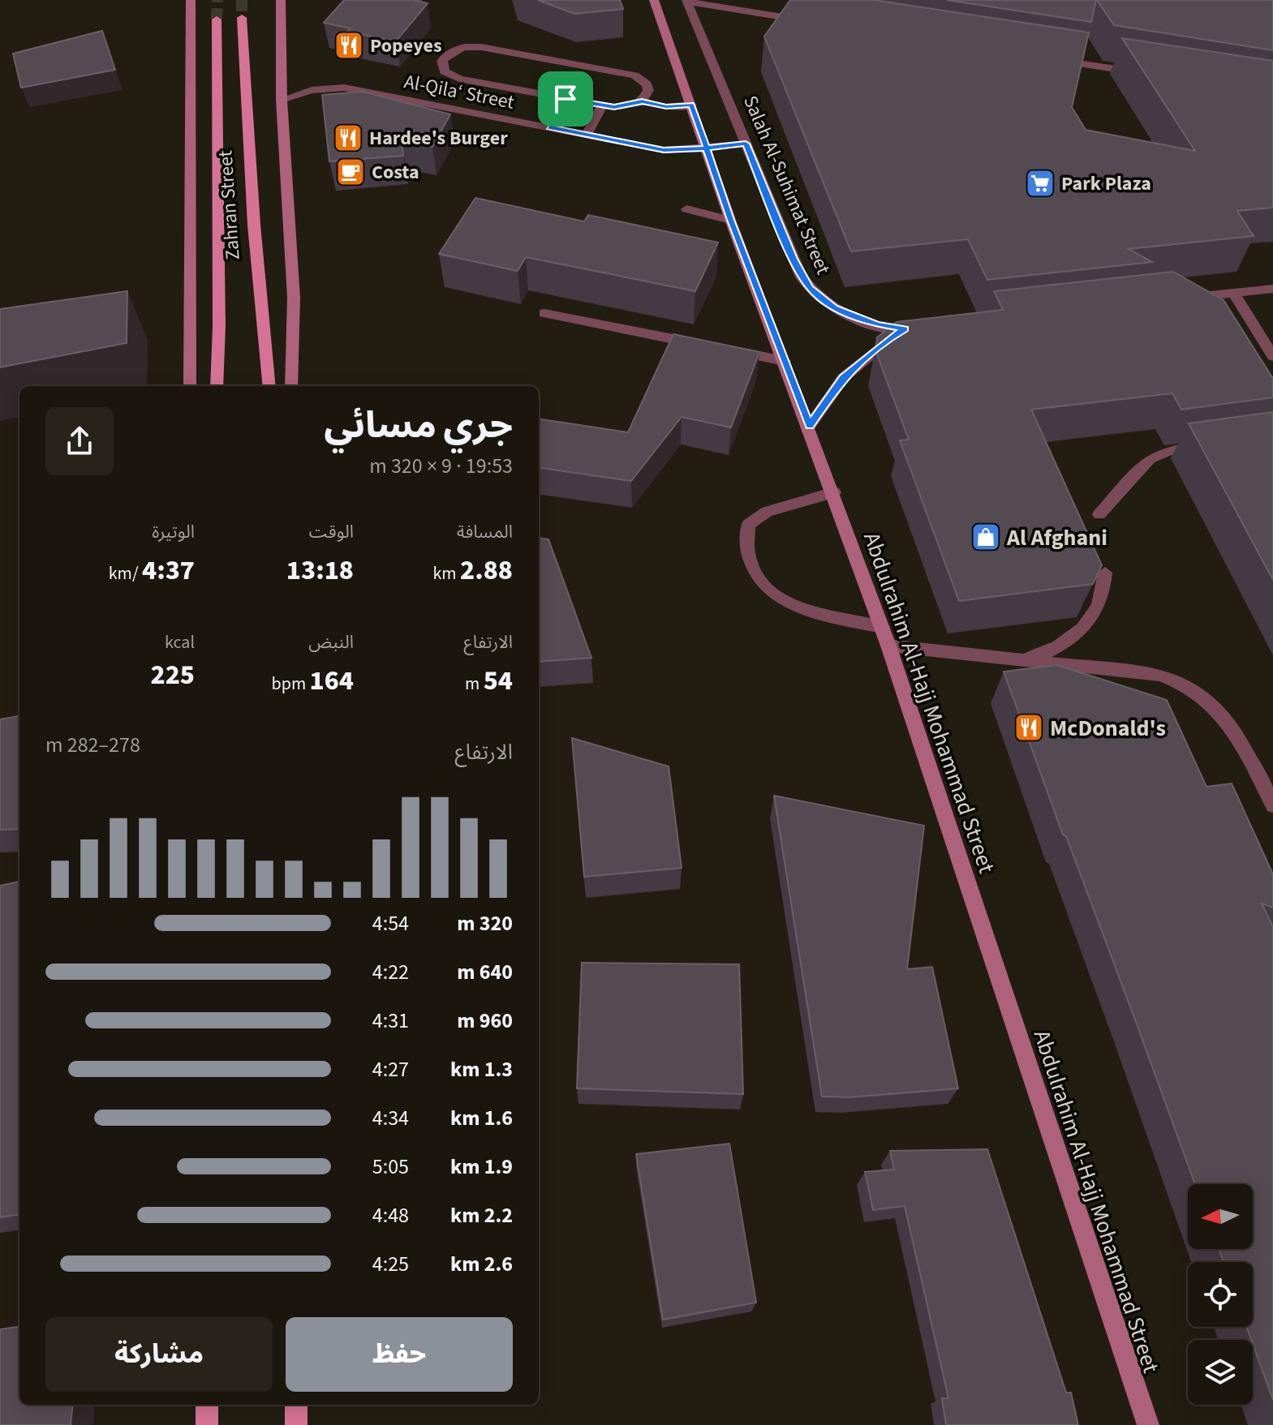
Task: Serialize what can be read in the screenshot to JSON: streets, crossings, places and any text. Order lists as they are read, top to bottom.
{
  "streets": {
    "main road": ["Zahran Street"],
    "street": ["Al-Qila‘ Street", "Salah Al-Suhimat Street", "Abdulrahim Al-Hajj Mohammad Street"]
  },
  "crossings": [
    ["Al-Qila‘ Street", "Salah Al-Suhimat Street"],
    ["Al-Qila‘ Street", "Abdulrahim Al-Hajj Mohammad Street"],
    ["Salah Al-Suhimat Street", "Abdulrahim Al-Hajj Mohammad Street"]
  ],
  "places": {
    "restaurant": ["Popeyes", "Hardee's Burger", "McDonald's"],
    "cafe": ["Costa"],
    "supermarket": ["Park Plaza"],
    "shop": ["Al Afghani"]
  },
  "north": "left",
  "page": {
    "heading": ["جري مسائي", "19:53 · 9 × 320 m"],
    "stats": [
      ["المسافة", "2.88 km"],
      ["الوقت", "13:18"],
      ["الوتيرة", "4:37 /km"],
      ["الارتفاع", "54 m"],
      ["النبض", "164 bpm"],
      ["kcal", "225"]
    ],
    "chart": ["الارتفاع", "278–282 m"],
    "list": [
      {
        "name": "320 m",
        "note": "4:54"
      },
      {
        "name": "640 m",
        "note": "4:22"
      },
      {
        "name": "960 m",
        "note": "4:31"
      },
      {
        "name": "1.3 km",
        "note": "4:27"
      },
      {
        "name": "1.6 km",
        "note": "4:34"
      },
      {
        "name": "1.9 km",
        "note": "5:05"
      },
      {
        "name": "2.2 km",
        "note": "4:48"
      },
      {
        "name": "2.6 km",
        "note": "4:25"
      }
    ],
    "buttons": ["حفظ", "مشاركة"]
  }
}
